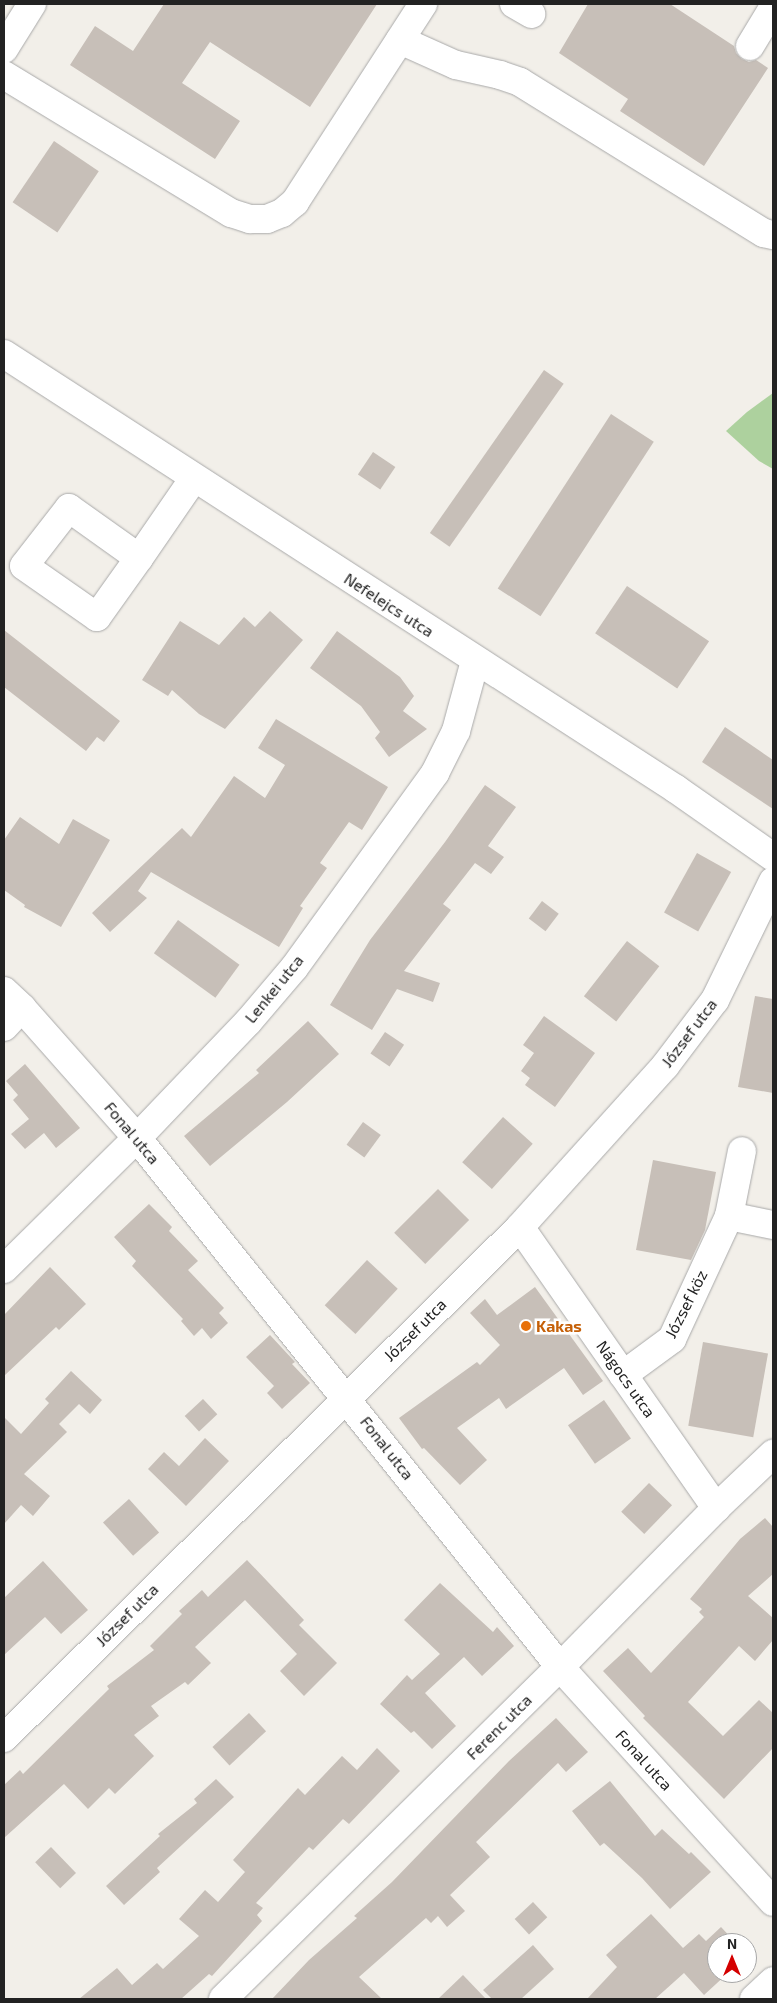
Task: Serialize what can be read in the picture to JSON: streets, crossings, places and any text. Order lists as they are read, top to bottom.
{
  "streets": {
    "street": [
      "Nefelejcs utca",
      "Lenkei utca",
      "József utca",
      "Fonal utca",
      "József köz",
      "Nágocs utca",
      "Ferenc utca"
    ]
  },
  "crossings": [
    ["Nefelejcs utca", "Lenkei utca"],
    ["Lenkei utca", "Fonal utca"],
    ["József utca", "Fonal utca"],
    ["József utca", "Nágocs utca"],
    ["Fonal utca", "Ferenc utca"],
    ["József köz", "Nágocs utca"],
    ["Nágocs utca", "Ferenc utca"]
  ],
  "places": ["Kakas"],
  "north": "top"
}
